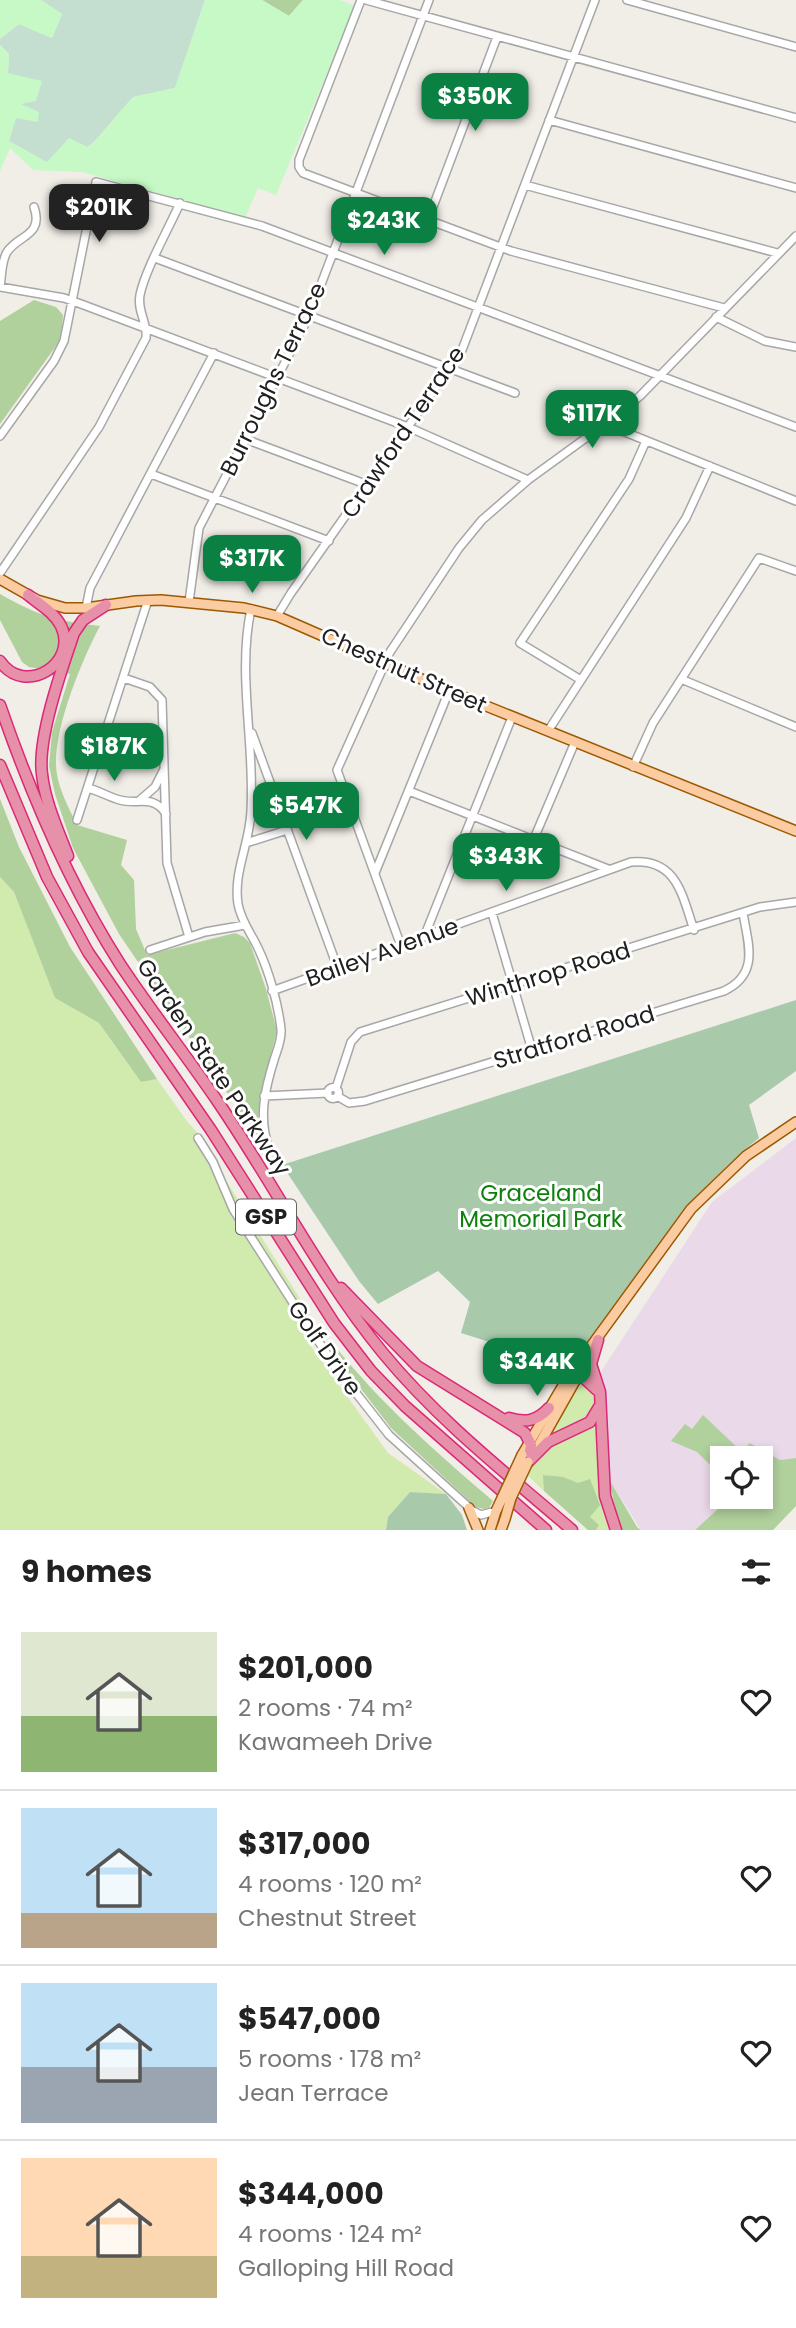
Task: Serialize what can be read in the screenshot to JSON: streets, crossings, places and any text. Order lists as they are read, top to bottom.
{
  "streets": {
    "highway": ["Garden State Parkway", "GSP"],
    "main road": ["Chestnut Street"],
    "street": [
      "Burroughs Terrace",
      "Crawford Terrace",
      "Bailey Avenue",
      "Winthrop Road",
      "Stratford Road",
      "Golf Drive"
    ]
  },
  "crossings": [
    ["Burroughs Terrace", "Chestnut Street"],
    ["Crawford Terrace", "Chestnut Street"],
    ["Bailey Avenue", "Winthrop Road"],
    ["Winthrop Road", "Stratford Road"]
  ],
  "parks": ["Graceland Memorial Park"],
  "page": {
    "price": [
      "$350K",
      "$201K",
      "$243K",
      "$117K",
      "$317K",
      "$187K",
      "$547K",
      "$343K",
      "$344K"
    ],
    "heading": "9 homes",
    "list": [
      {
        "name": "$201,000",
        "note": "2 rooms · 74 m² · Kawameeh Drive"
      },
      {
        "name": "$317,000",
        "note": "4 rooms · 120 m² · Chestnut Street"
      },
      {
        "name": "$547,000",
        "note": "5 rooms · 178 m² · Jean Terrace"
      },
      {
        "name": "$344,000",
        "note": "4 rooms · 124 m² · Galloping Hill Road"
      }
    ]
  }
}
